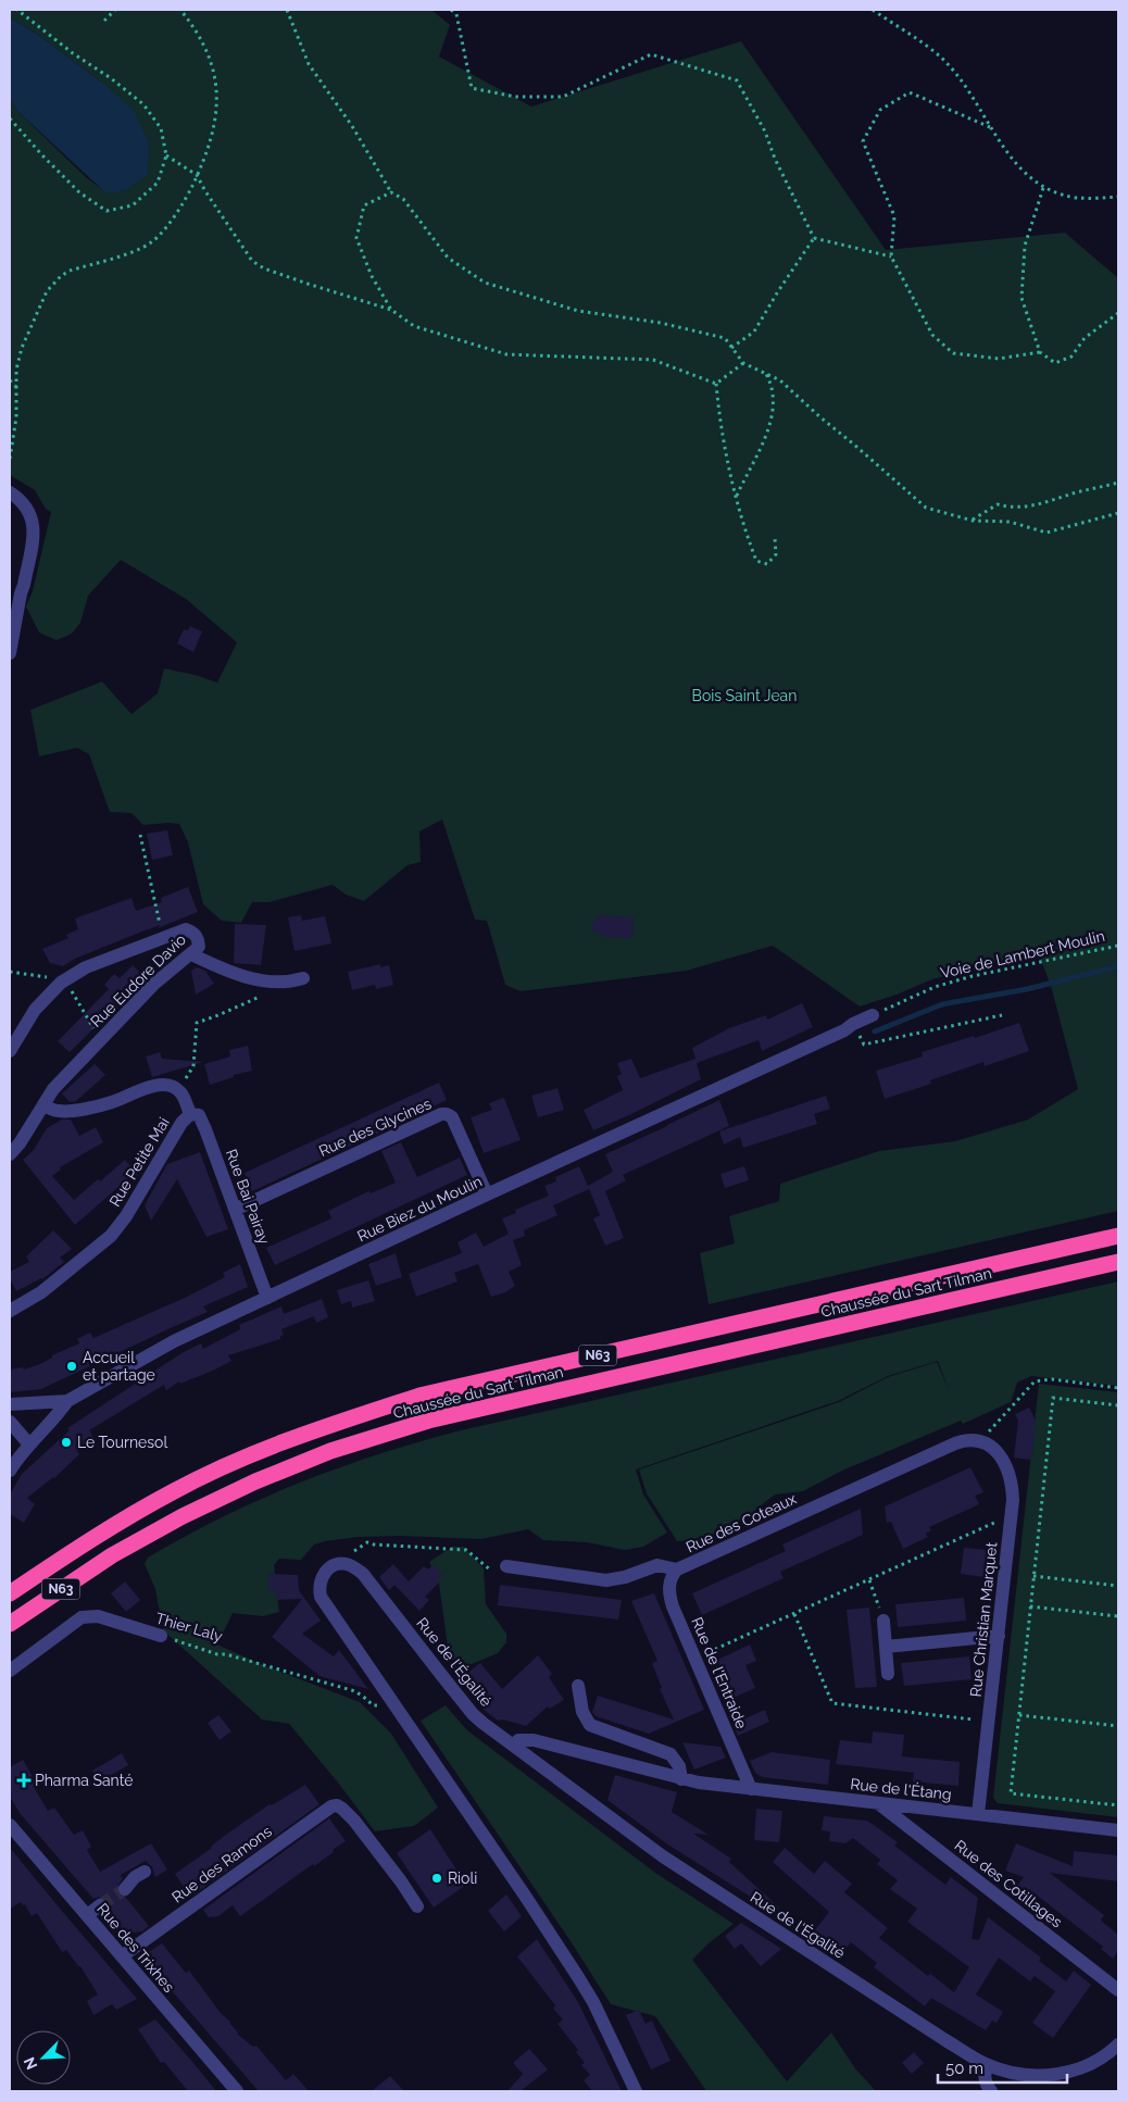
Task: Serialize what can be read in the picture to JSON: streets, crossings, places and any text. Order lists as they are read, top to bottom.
{
  "streets": {
    "highway": ["Chaussée du Sart Tilman", "N63"],
    "street": [
      "Rue Eudore Davio",
      "Rue des Glycines",
      "Rue Petite Mai",
      "Rue Bai Pairay",
      "Rue Biez du Moulin",
      "Rue des Coteaux",
      "Rue Christian Marquet",
      "Thier Laly",
      "Rue de l'Égalité",
      "Rue de l'Entraide",
      "Rue de l'Étang",
      "Rue des Ramons",
      "Rue des Cotillages",
      "Rue des Trixhes"
    ],
    "path": ["Voie de Lambert Moulin"]
  },
  "crossings": [
    ["Voie de Lambert Moulin", "Rue Biez du Moulin"],
    ["Rue des Glycines", "Rue Bai Pairay"],
    ["Rue des Glycines", "Rue Biez du Moulin"],
    ["Rue Petite Mai", "Rue Bai Pairay"],
    ["Rue Bai Pairay", "Rue Biez du Moulin"],
    ["Rue des Coteaux", "Rue Christian Marquet"],
    ["Rue des Coteaux", "Rue de l'Entraide"],
    ["Rue Christian Marquet", "Rue de l'Étang"],
    ["Rue de l'Égalité", "Rue de l'Étang"],
    ["Rue de l'Entraide", "Rue de l'Étang"],
    ["Rue de l'Étang", "Rue des Cotillages"],
    ["Rue des Ramons", "Rue des Trixhes"]
  ],
  "parks": ["Bois Saint Jean"],
  "places": {
    "other": ["Accueil et partage", "Le Tournesol", "Rioli"],
    "health": ["Pharma Santé"]
  },
  "scale_bar": "50 m",
  "north": "bottom left"
}
